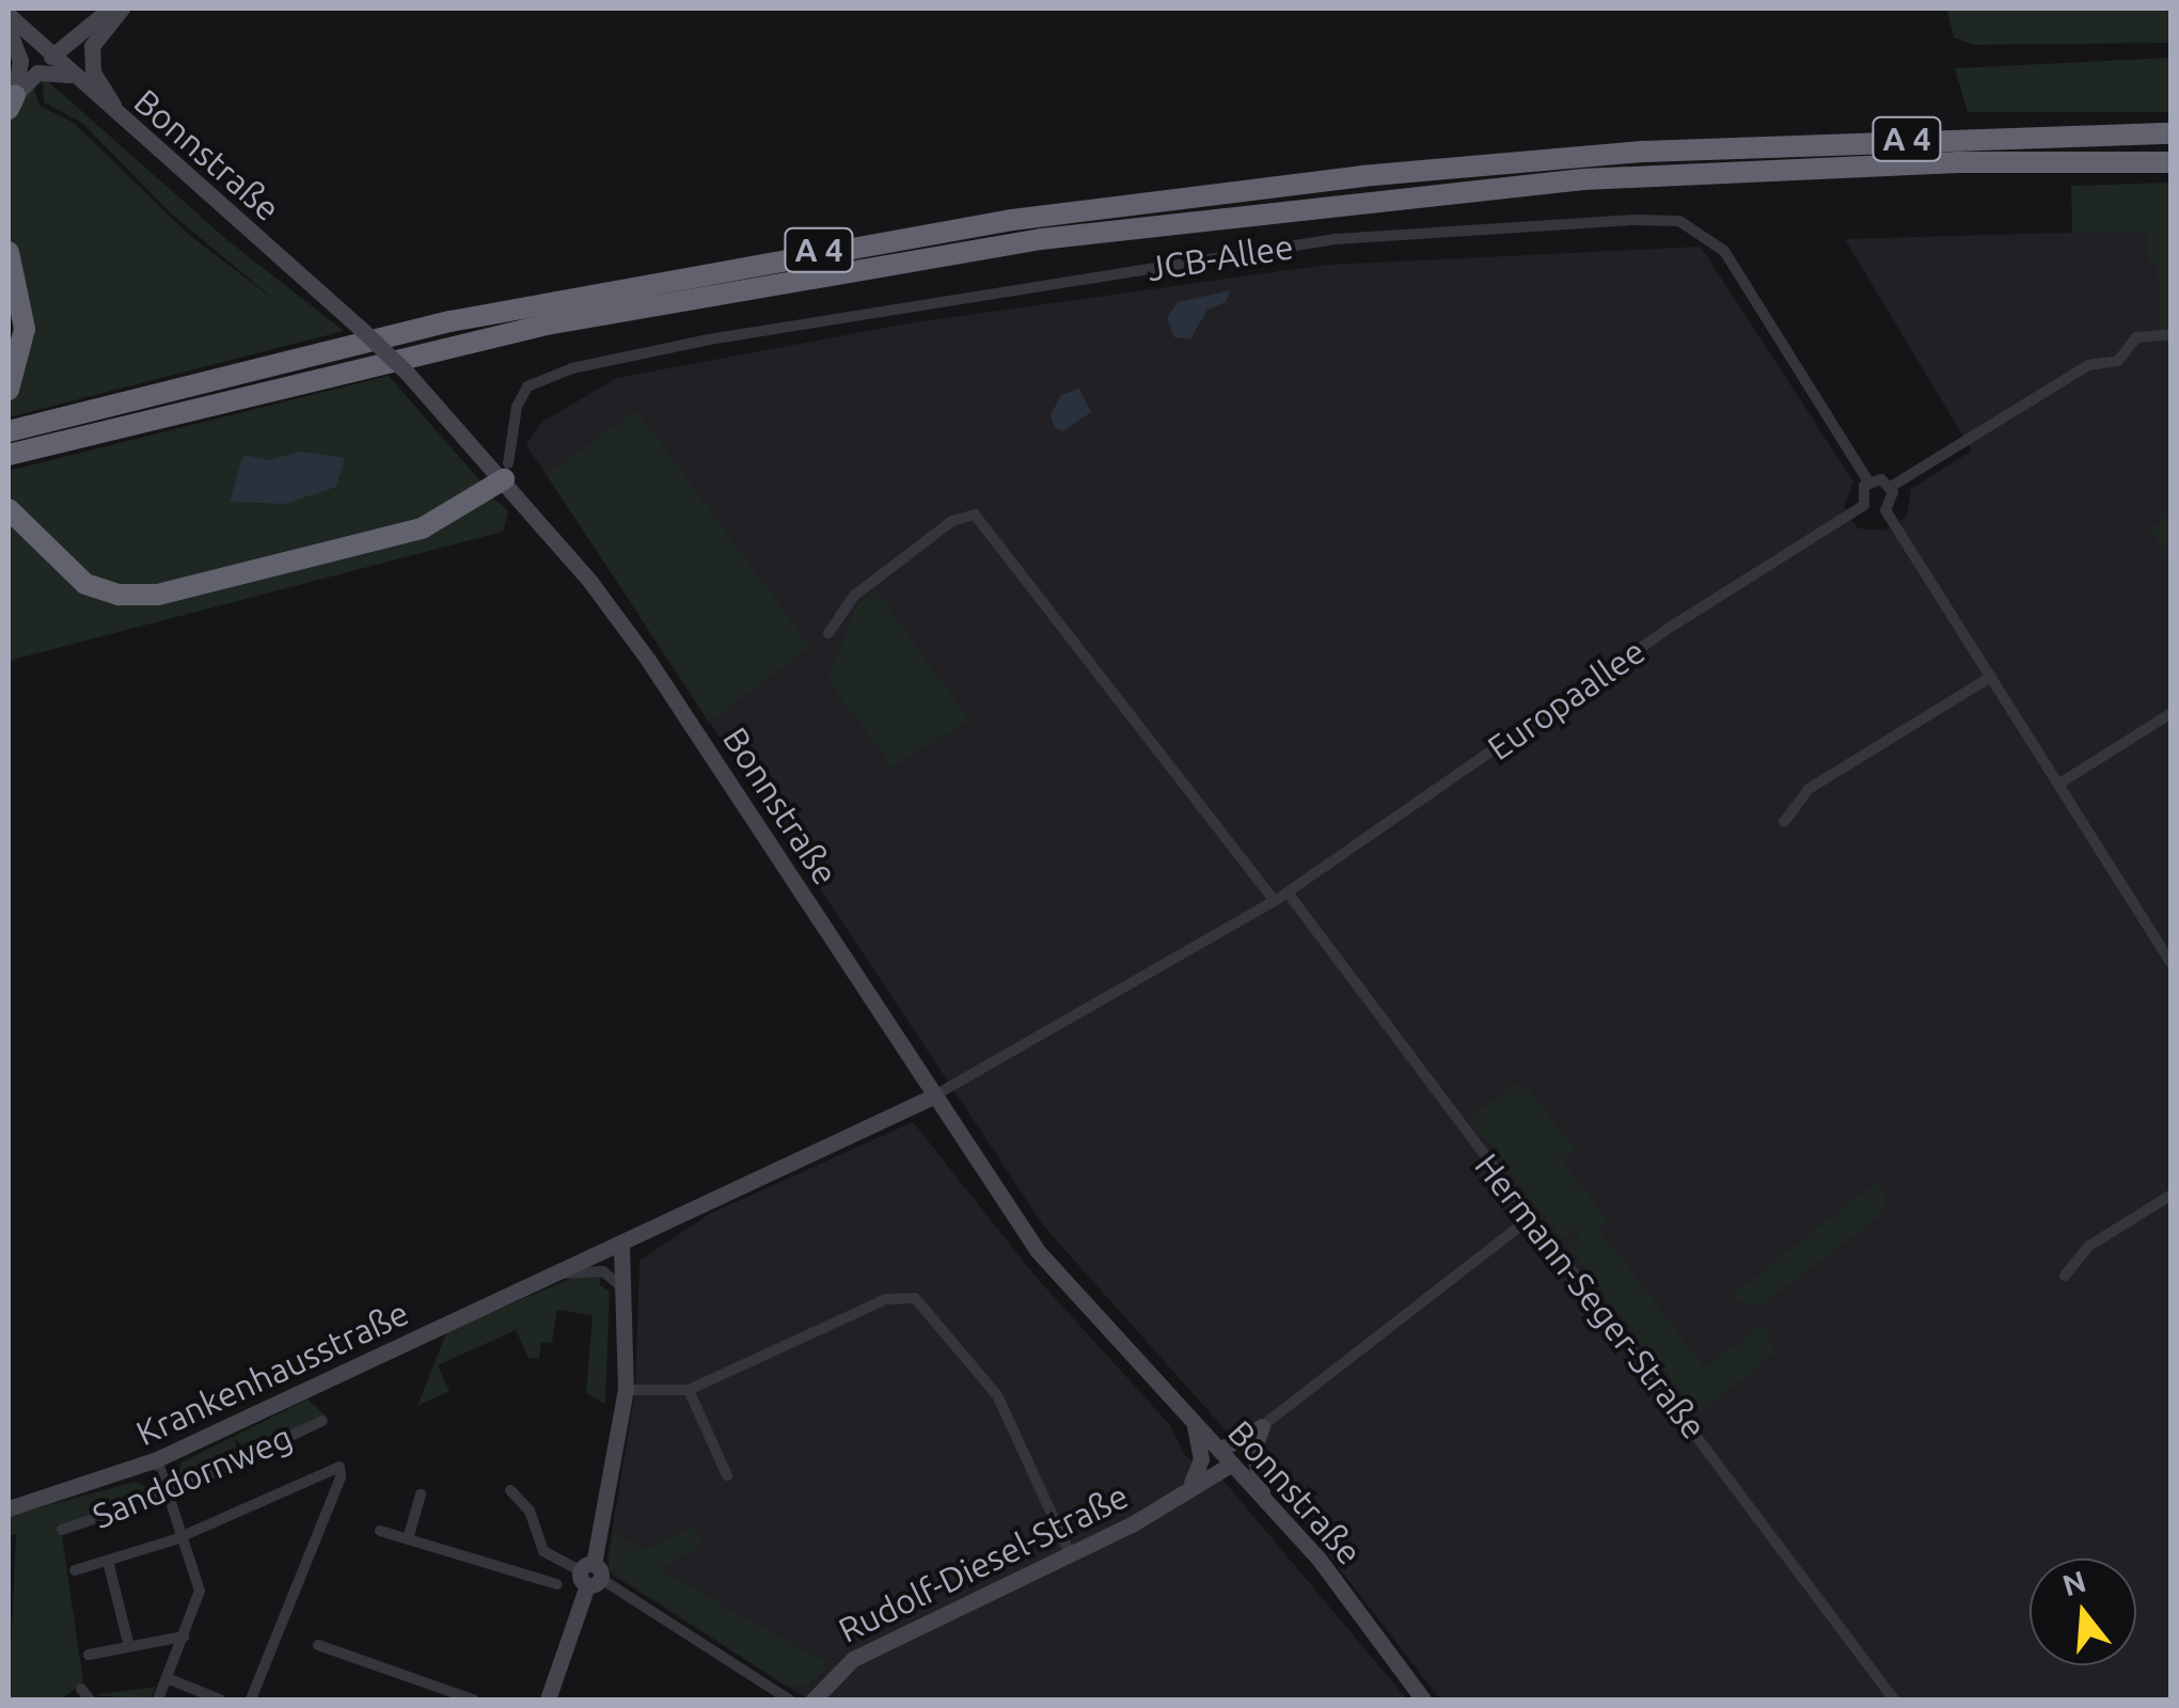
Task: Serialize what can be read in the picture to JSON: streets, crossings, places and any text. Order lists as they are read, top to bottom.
{
  "streets": {
    "highway": ["A 4"],
    "main road": ["Bonnstraße", "Krankenhausstraße", "Rudolf-Diesel-Straße"],
    "street": [
      "JCB-Allee",
      "Europaallee",
      "Hermann-Seger-Straße",
      "Sanddornweg"
    ]
  },
  "crossings": [
    ["Bonnstraße", "JCB-Allee"],
    ["Bonnstraße", "Europaallee"],
    ["Bonnstraße", "Krankenhausstraße"],
    ["Bonnstraße", "Rudolf-Diesel-Straße"],
    ["Europaallee", "Hermann-Seger-Straße"],
    ["Europaallee", "Krankenhausstraße"]
  ],
  "north": "top"
}
